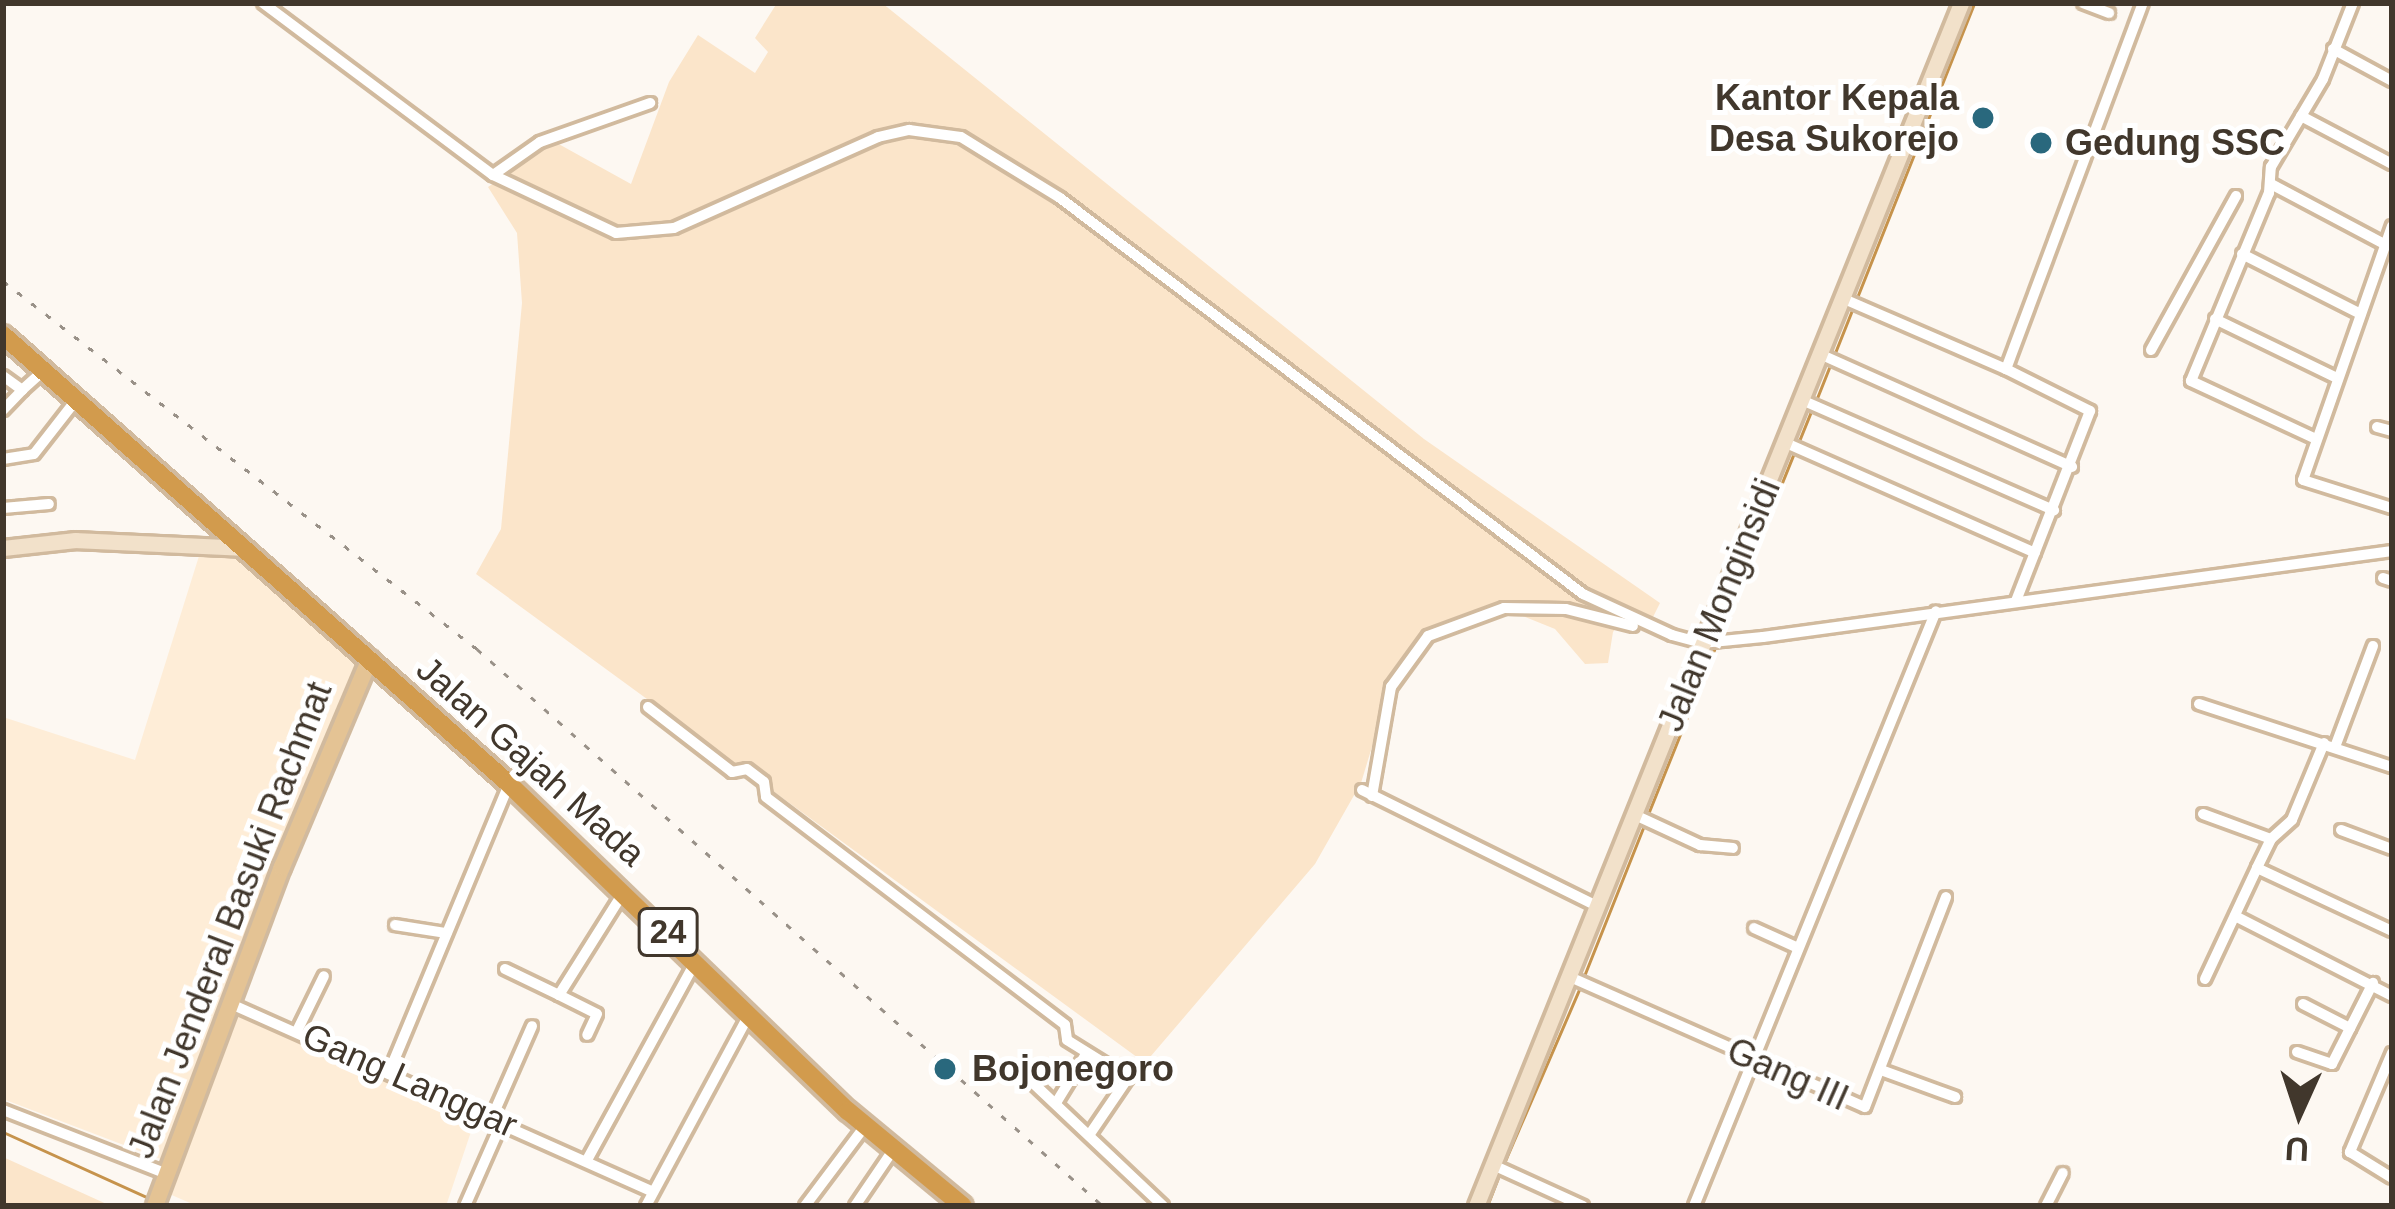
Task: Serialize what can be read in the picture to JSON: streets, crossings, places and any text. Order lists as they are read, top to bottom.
{
  "streets": {
    "highway": ["Jalan Gajah Mada", "24"],
    "main road": ["Jalan Monginsidi", "Jalan Jenderal Basuki Rachmat"],
    "street": ["Gang III", "Gang Langgar"]
  },
  "crossings": [
    ["Jalan Monginsidi", "Gang III"],
    ["Jalan Gajah Mada", "Jalan Jenderal Basuki Rachmat"],
    ["Jalan Gajah Mada", "24"],
    ["Jalan Jenderal Basuki Rachmat", "24"],
    ["Jalan Jenderal Basuki Rachmat", "Gang Langgar"]
  ],
  "places": ["Kantor Kepala Desa Sukorejo", "Gedung SSC", "Bojonegoro"],
  "north": "bottom"
}
